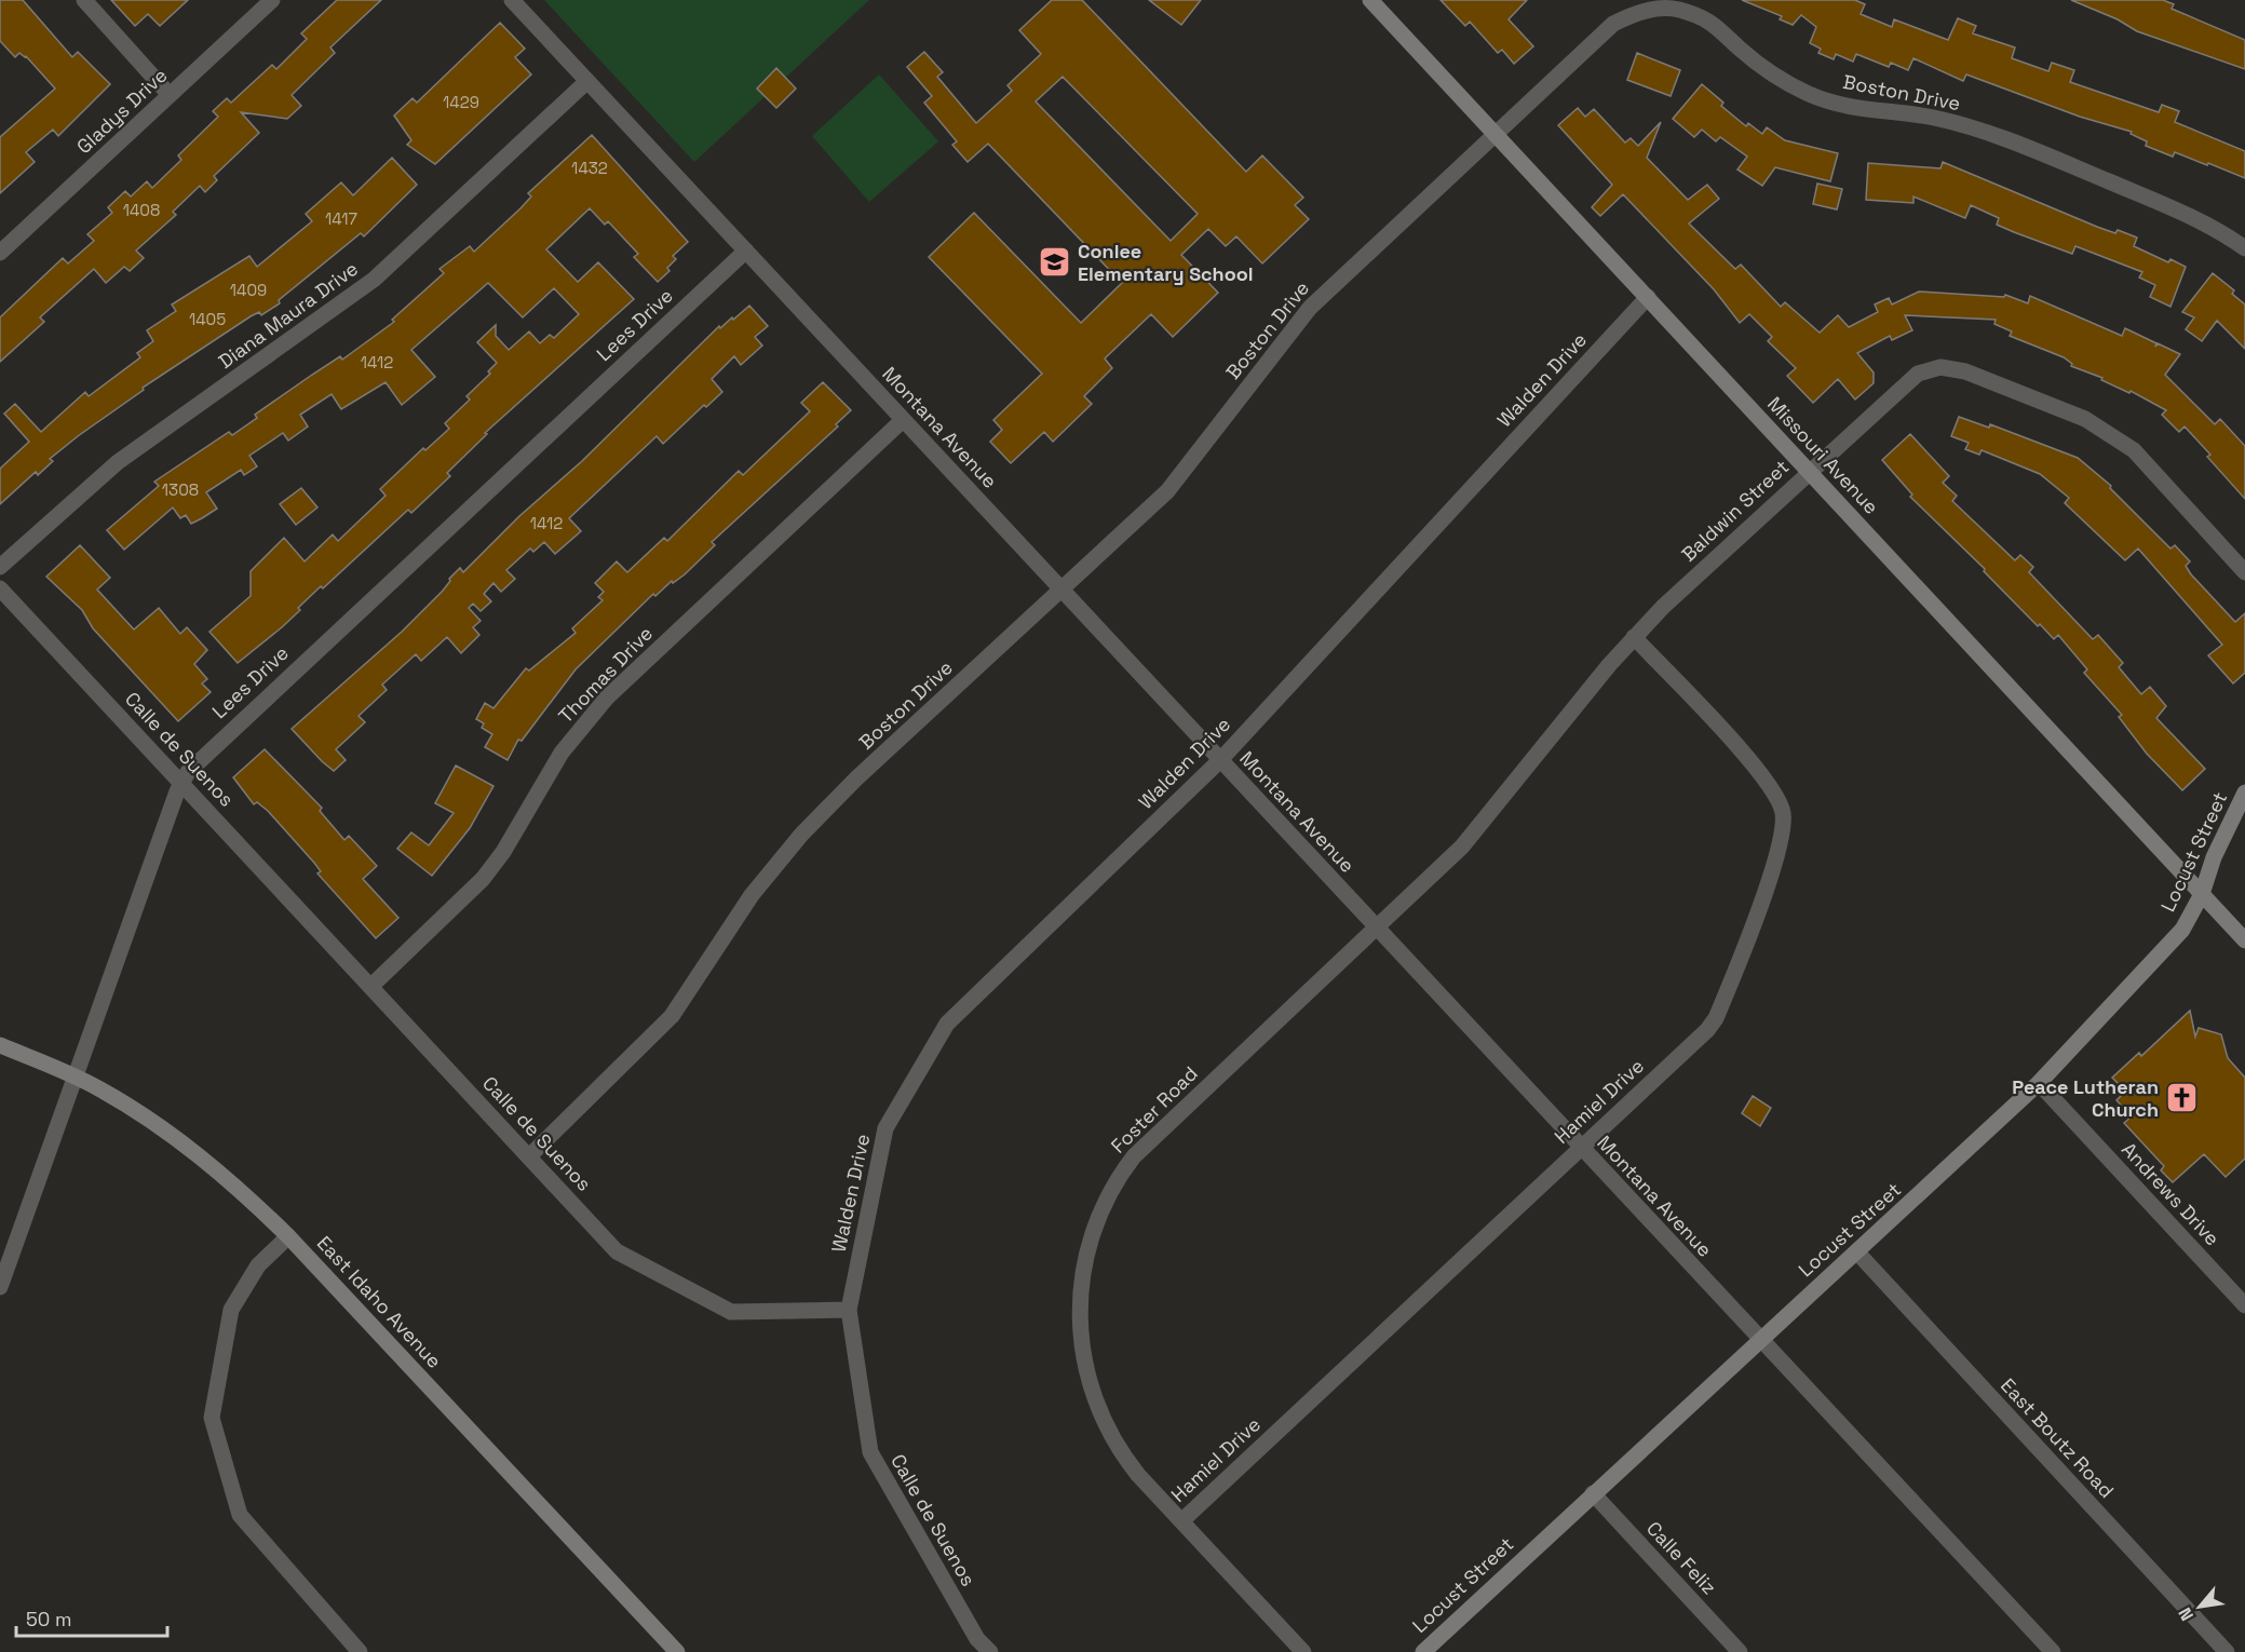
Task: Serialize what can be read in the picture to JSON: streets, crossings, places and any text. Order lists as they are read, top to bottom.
{
  "streets": {
    "street": [
      "Boston Drive",
      "Gladys Drive",
      "Diana Maura Drive",
      "Lees Drive",
      "Walden Drive",
      "Montana Avenue",
      "Missouri Avenue",
      "Baldwin Street",
      "Thomas Drive",
      "Calle de Suenos",
      "Locust Street",
      "Hamiel Drive",
      "Foster Road",
      "Andrews Drive",
      "East Idaho Avenue",
      "East Boutz Road",
      "Calle Feliz"
    ]
  },
  "crossings": [
    ["Boston Drive", "Montana Avenue"],
    ["Boston Drive", "Missouri Avenue"],
    ["Boston Drive", "Calle de Suenos"],
    ["Diana Maura Drive", "Montana Avenue"],
    ["Lees Drive", "Montana Avenue"],
    ["Lees Drive", "Calle de Suenos"],
    ["Lees Drive", "East Idaho Avenue"],
    ["Walden Drive", "Montana Avenue"],
    ["Walden Drive", "Missouri Avenue"],
    ["Walden Drive", "Calle de Suenos"],
    ["Montana Avenue", "Baldwin Street"],
    ["Montana Avenue", "Thomas Drive"],
    ["Montana Avenue", "Locust Street"],
    ["Montana Avenue", "Hamiel Drive"],
    ["Montana Avenue", "Foster Road"],
    ["Missouri Avenue", "Baldwin Street"],
    ["Missouri Avenue", "Locust Street"],
    ["Baldwin Street", "Hamiel Drive"],
    ["Baldwin Street", "Foster Road"],
    ["Thomas Drive", "Calle de Suenos"],
    ["Locust Street", "Andrews Drive"],
    ["Locust Street", "East Boutz Road"],
    ["Locust Street", "Calle Feliz"],
    ["Hamiel Drive", "Foster Road"]
  ],
  "places": {
    "school or university": ["Conlee Elementary School"],
    "church": ["Peace Lutheran Church"]
  },
  "house_numbers": [
    "1429",
    "1432",
    "1408",
    "1417",
    "1409",
    "1405",
    "1412",
    "1308",
    "1412"
  ],
  "scale_bar": "50 m",
  "north": "bottom left"
}
